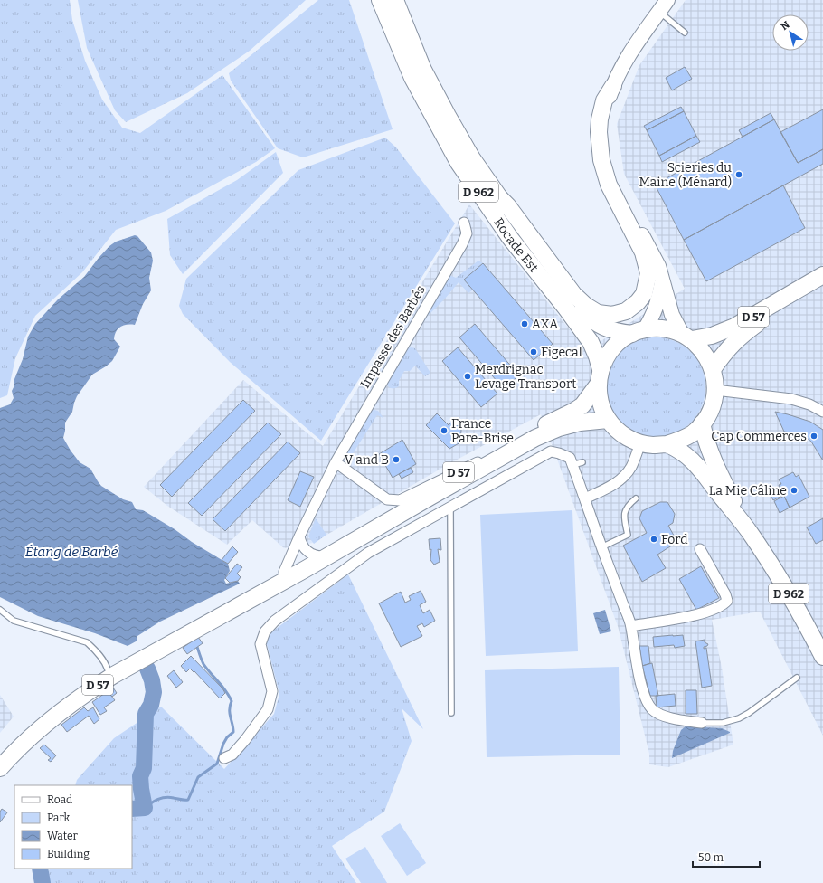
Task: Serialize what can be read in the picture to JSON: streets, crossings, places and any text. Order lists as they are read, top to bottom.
{
  "streets": {
    "main road": ["D 962", "Rocade Est", "D 57"],
    "street": ["Impasse des Barbés"]
  },
  "crossings": [
    ["D 962", "Rocade Est"],
    ["D 962", "D 57"],
    ["Rocade Est", "D 57"],
    ["D 57", "Impasse des Barbés"]
  ],
  "water": ["Étang de Barbé"],
  "places": [
    "Scieries du Maine (Ménard)",
    "AXA",
    "Figecal",
    "Merdrignac Levage Transport",
    "France Pare-Brise",
    "Cap Commerces",
    "V and B",
    "La Mie Câline",
    "Ford"
  ],
  "legend": [
    "Road",
    "Park",
    "Water",
    "Building"
  ],
  "scale_bar": "50 m",
  "north": "top left"
}
